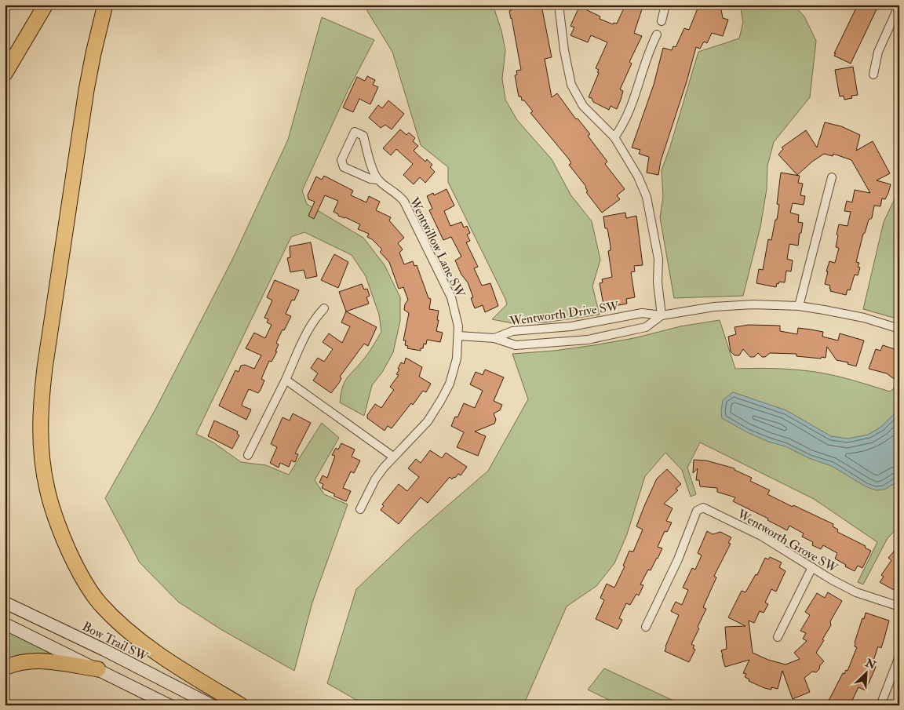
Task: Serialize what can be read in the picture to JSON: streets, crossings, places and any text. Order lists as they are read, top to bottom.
{
  "streets": {
    "main road": ["Bow Trail SW"],
    "street": ["Wentwillow Lane SW", "Wentworth Drive SW", "Wentworth Grove SW"]
  },
  "crossings": [
    ["Wentwillow Lane SW", "Wentworth Drive SW"]
  ],
  "north": "top right"
}
